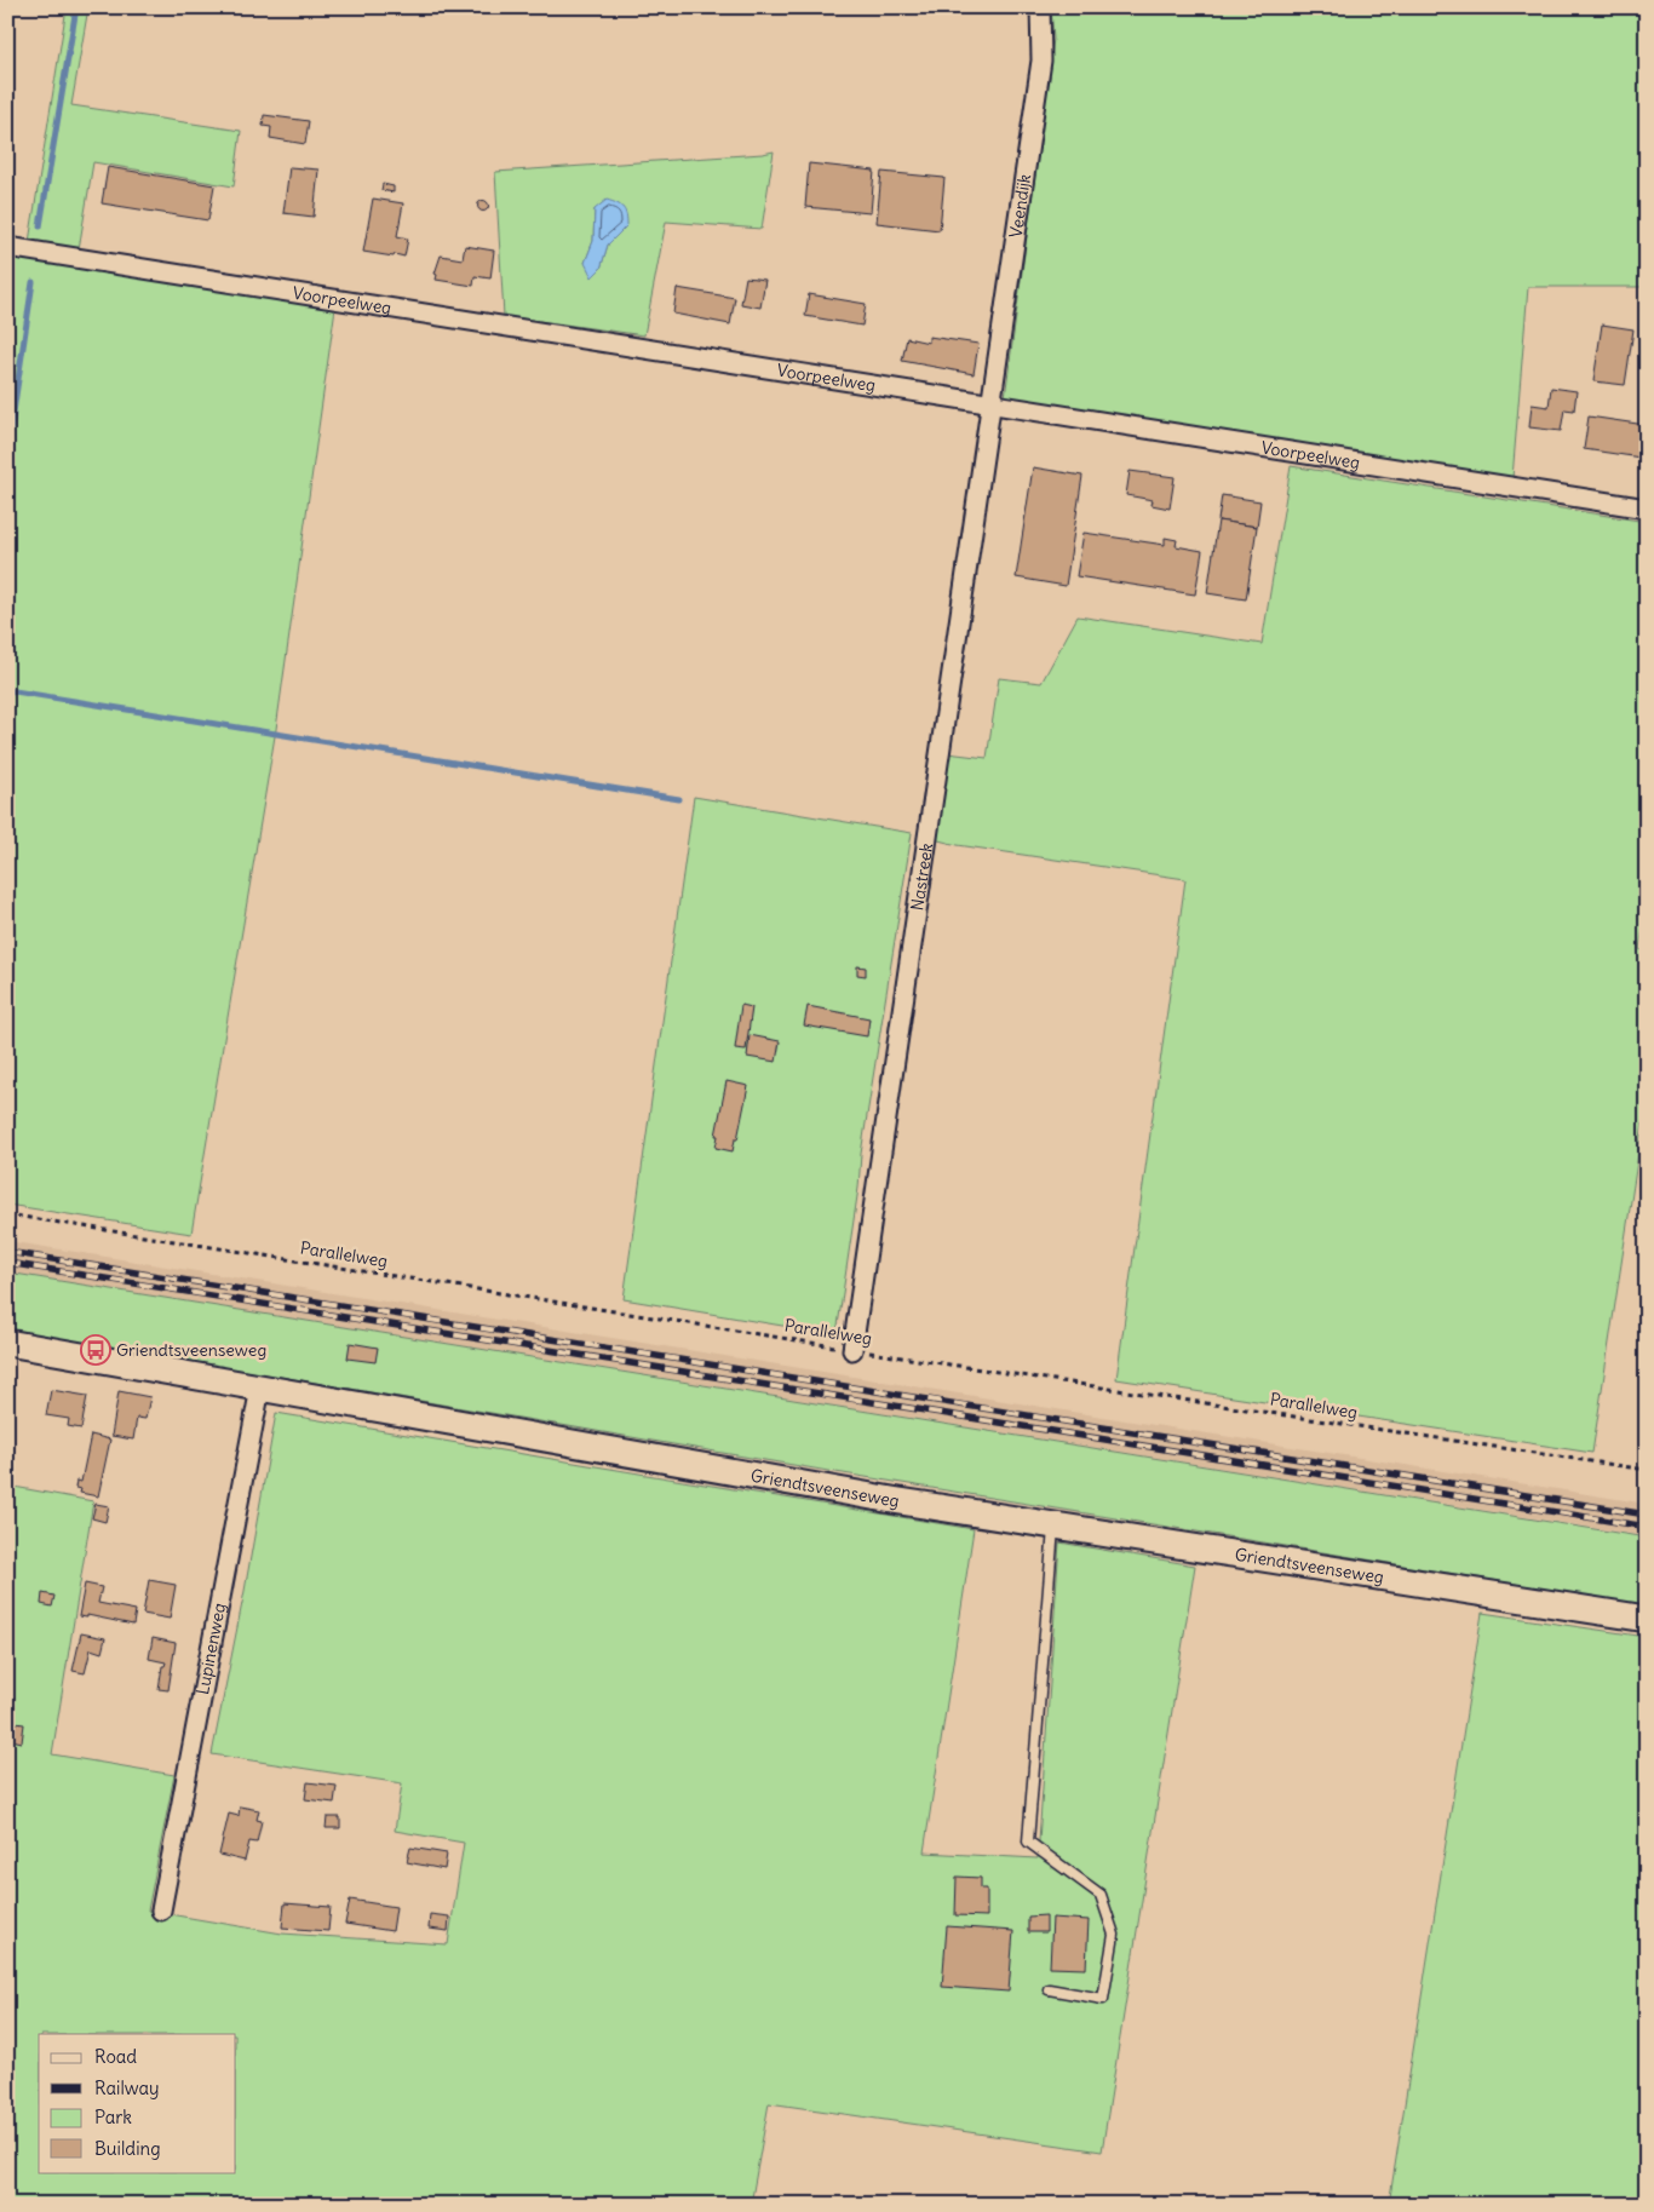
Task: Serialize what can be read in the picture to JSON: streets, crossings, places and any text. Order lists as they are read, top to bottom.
{
  "streets": {
    "street": [
      "Veendijk",
      "Voorpeelweg",
      "Nastreek",
      "Griendtsveenseweg",
      "Lupinenweg"
    ],
    "path": ["Parallelweg"]
  },
  "crossings": [
    ["Veendijk", "Voorpeelweg"],
    ["Veendijk", "Nastreek"],
    ["Voorpeelweg", "Nastreek"],
    ["Nastreek", "Parallelweg"],
    ["Griendtsveenseweg", "Lupinenweg"]
  ],
  "places": {
    "bus stop": ["Griendtsveenseweg"]
  },
  "legend": [
    "Road",
    "Railway",
    "Park",
    "Building"
  ]
}
